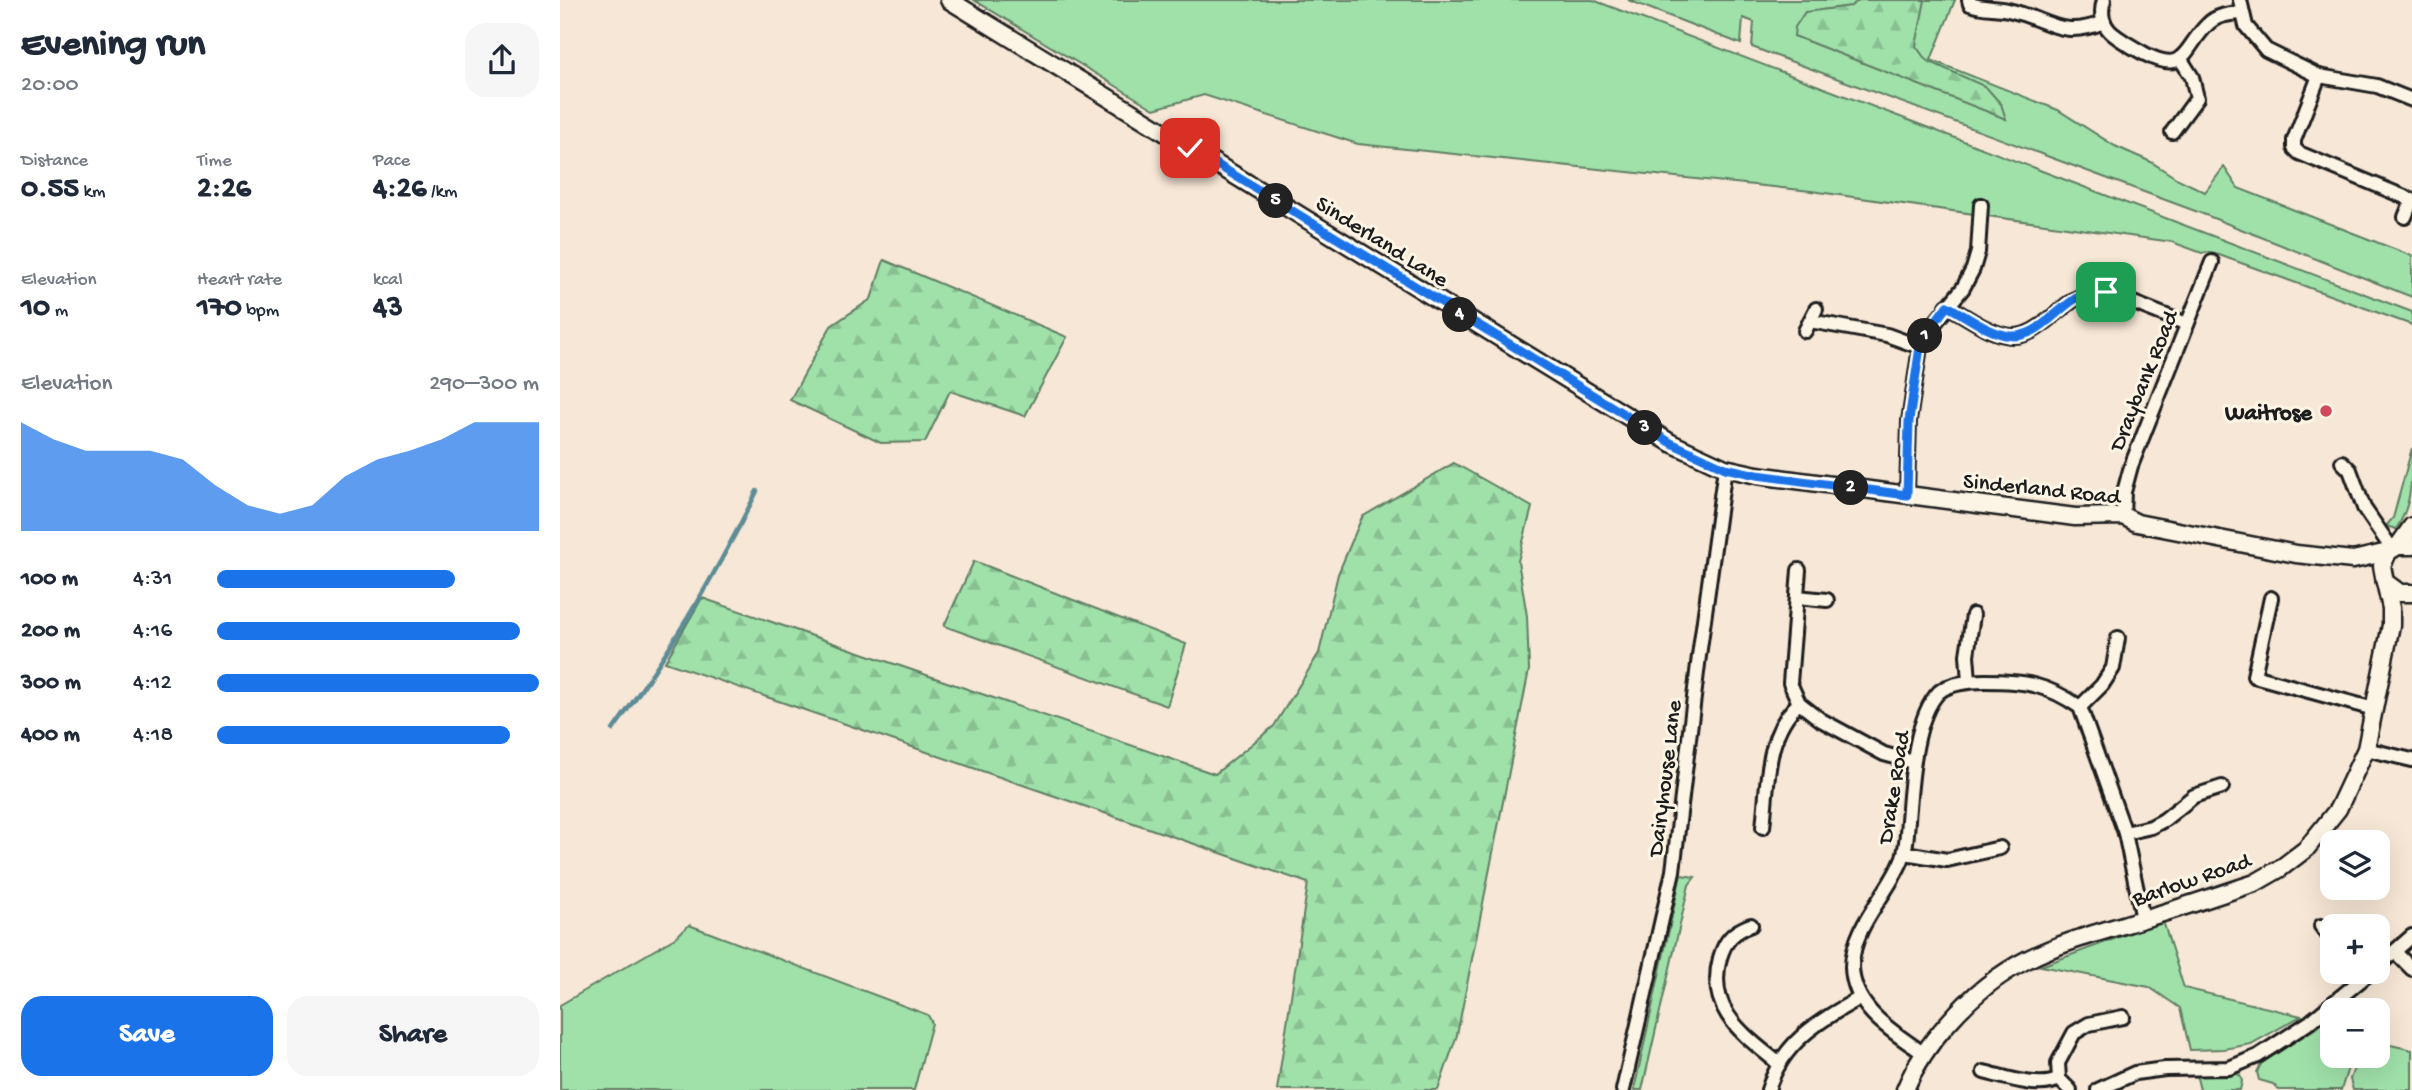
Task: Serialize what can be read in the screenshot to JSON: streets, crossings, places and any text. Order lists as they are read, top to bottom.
{
  "streets": {
    "street": [
      "Sinderland Lane",
      "Draybank Road",
      "Sinderland Road",
      "Dairyhouse Lane",
      "Drake Road",
      "Barlow Road"
    ]
  },
  "crossings": [
    ["Sinderland Lane", "Sinderland Road"],
    ["Sinderland Lane", "Dairyhouse Lane"],
    ["Draybank Road", "Sinderland Road"],
    ["Sinderland Road", "Dairyhouse Lane"],
    ["Sinderland Road", "Barlow Road"],
    ["Drake Road", "Barlow Road"]
  ],
  "places": ["Waitrose"],
  "page": {
    "heading": ["Evening run", "20:00"],
    "stats": [
      ["Distance", "0.55 km"],
      ["Time", "2:26"],
      ["Pace", "4:26 /km"],
      ["Elevation", "10 m"],
      ["Heart rate", "170 bpm"],
      ["kcal", "43"]
    ],
    "pins": [
      "5",
      "4",
      "1",
      "3",
      "2"
    ],
    "chart": ["Elevation", "290–300 m"],
    "list": [
      {
        "name": "100 m",
        "note": "4:31"
      },
      {
        "name": "200 m",
        "note": "4:16"
      },
      {
        "name": "300 m",
        "note": "4:12"
      },
      {
        "name": "400 m",
        "note": "4:18"
      }
    ],
    "map_buttons": ["+", "−"],
    "buttons": ["Save", "Share"]
  }
}
